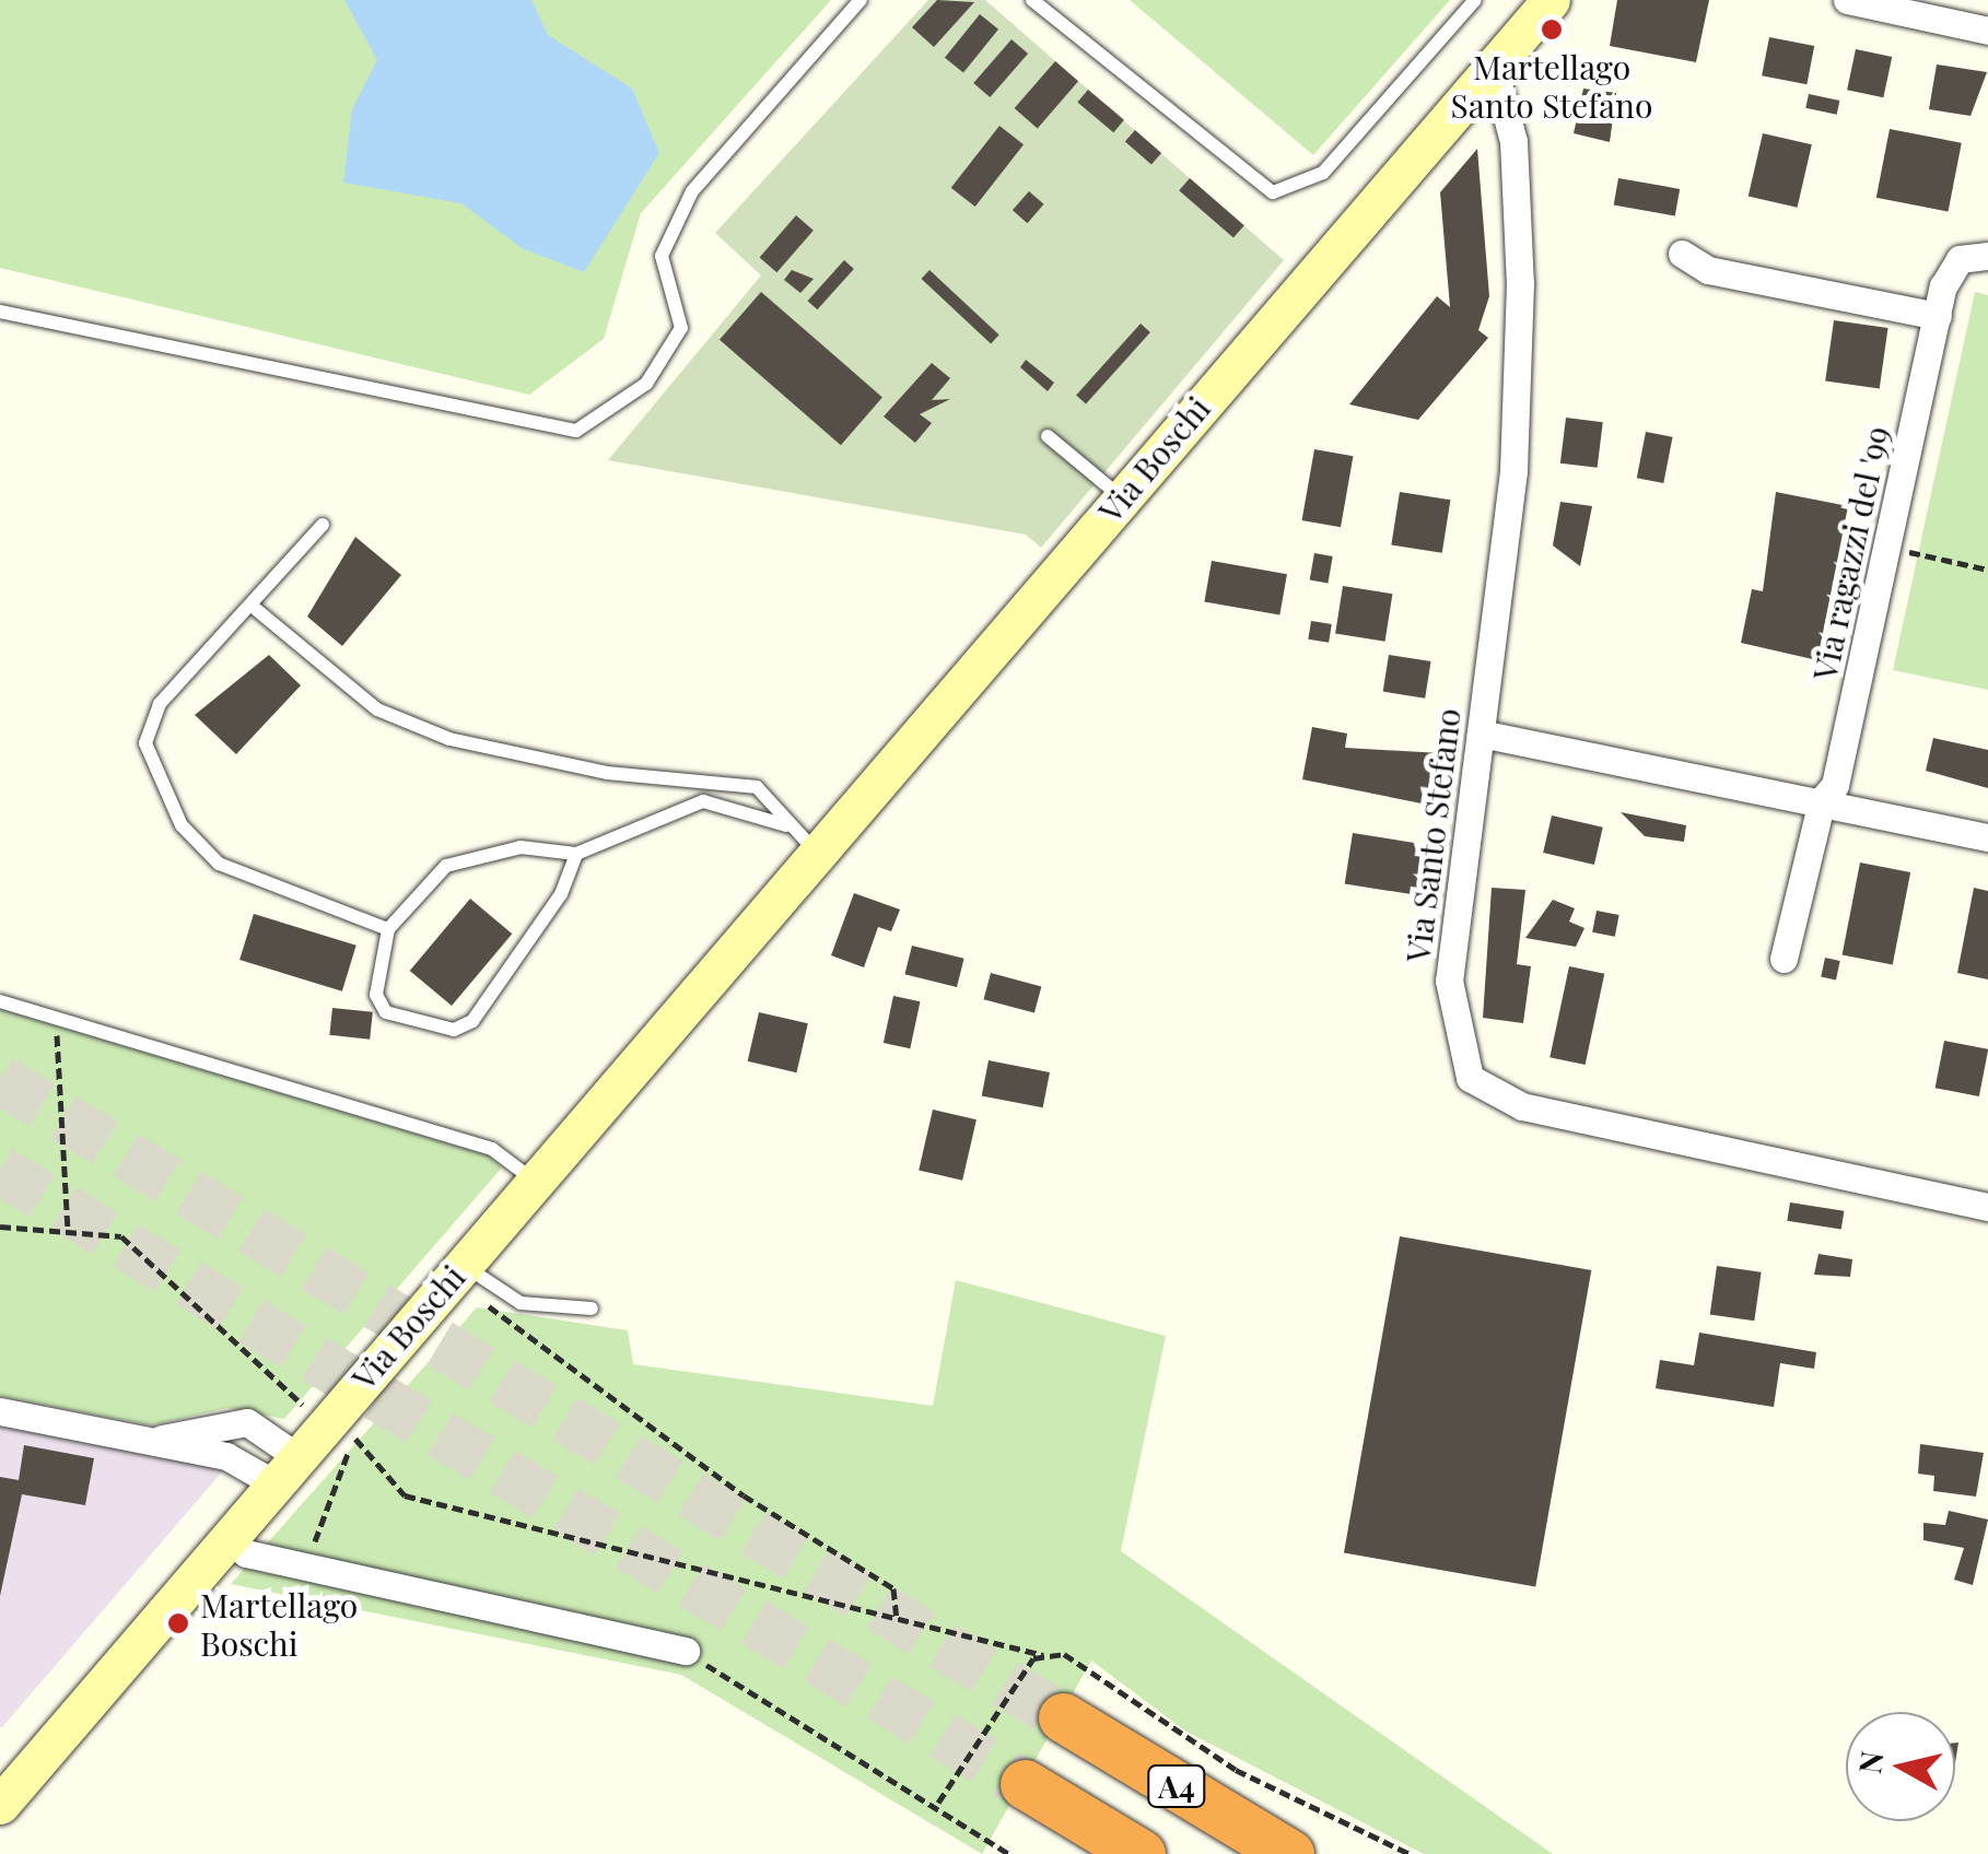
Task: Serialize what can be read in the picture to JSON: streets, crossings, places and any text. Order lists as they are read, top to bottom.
{
  "streets": {
    "highway": ["A4"],
    "main road": ["Via Boschi"],
    "street": ["Via ragazzi del '99", "Via Santo Stefano"]
  },
  "crossings": [
    ["Via Boschi", "Via Santo Stefano"]
  ],
  "places": ["Martellago Santo Stefano", "Martellago Boschi"],
  "north": "left"
}
